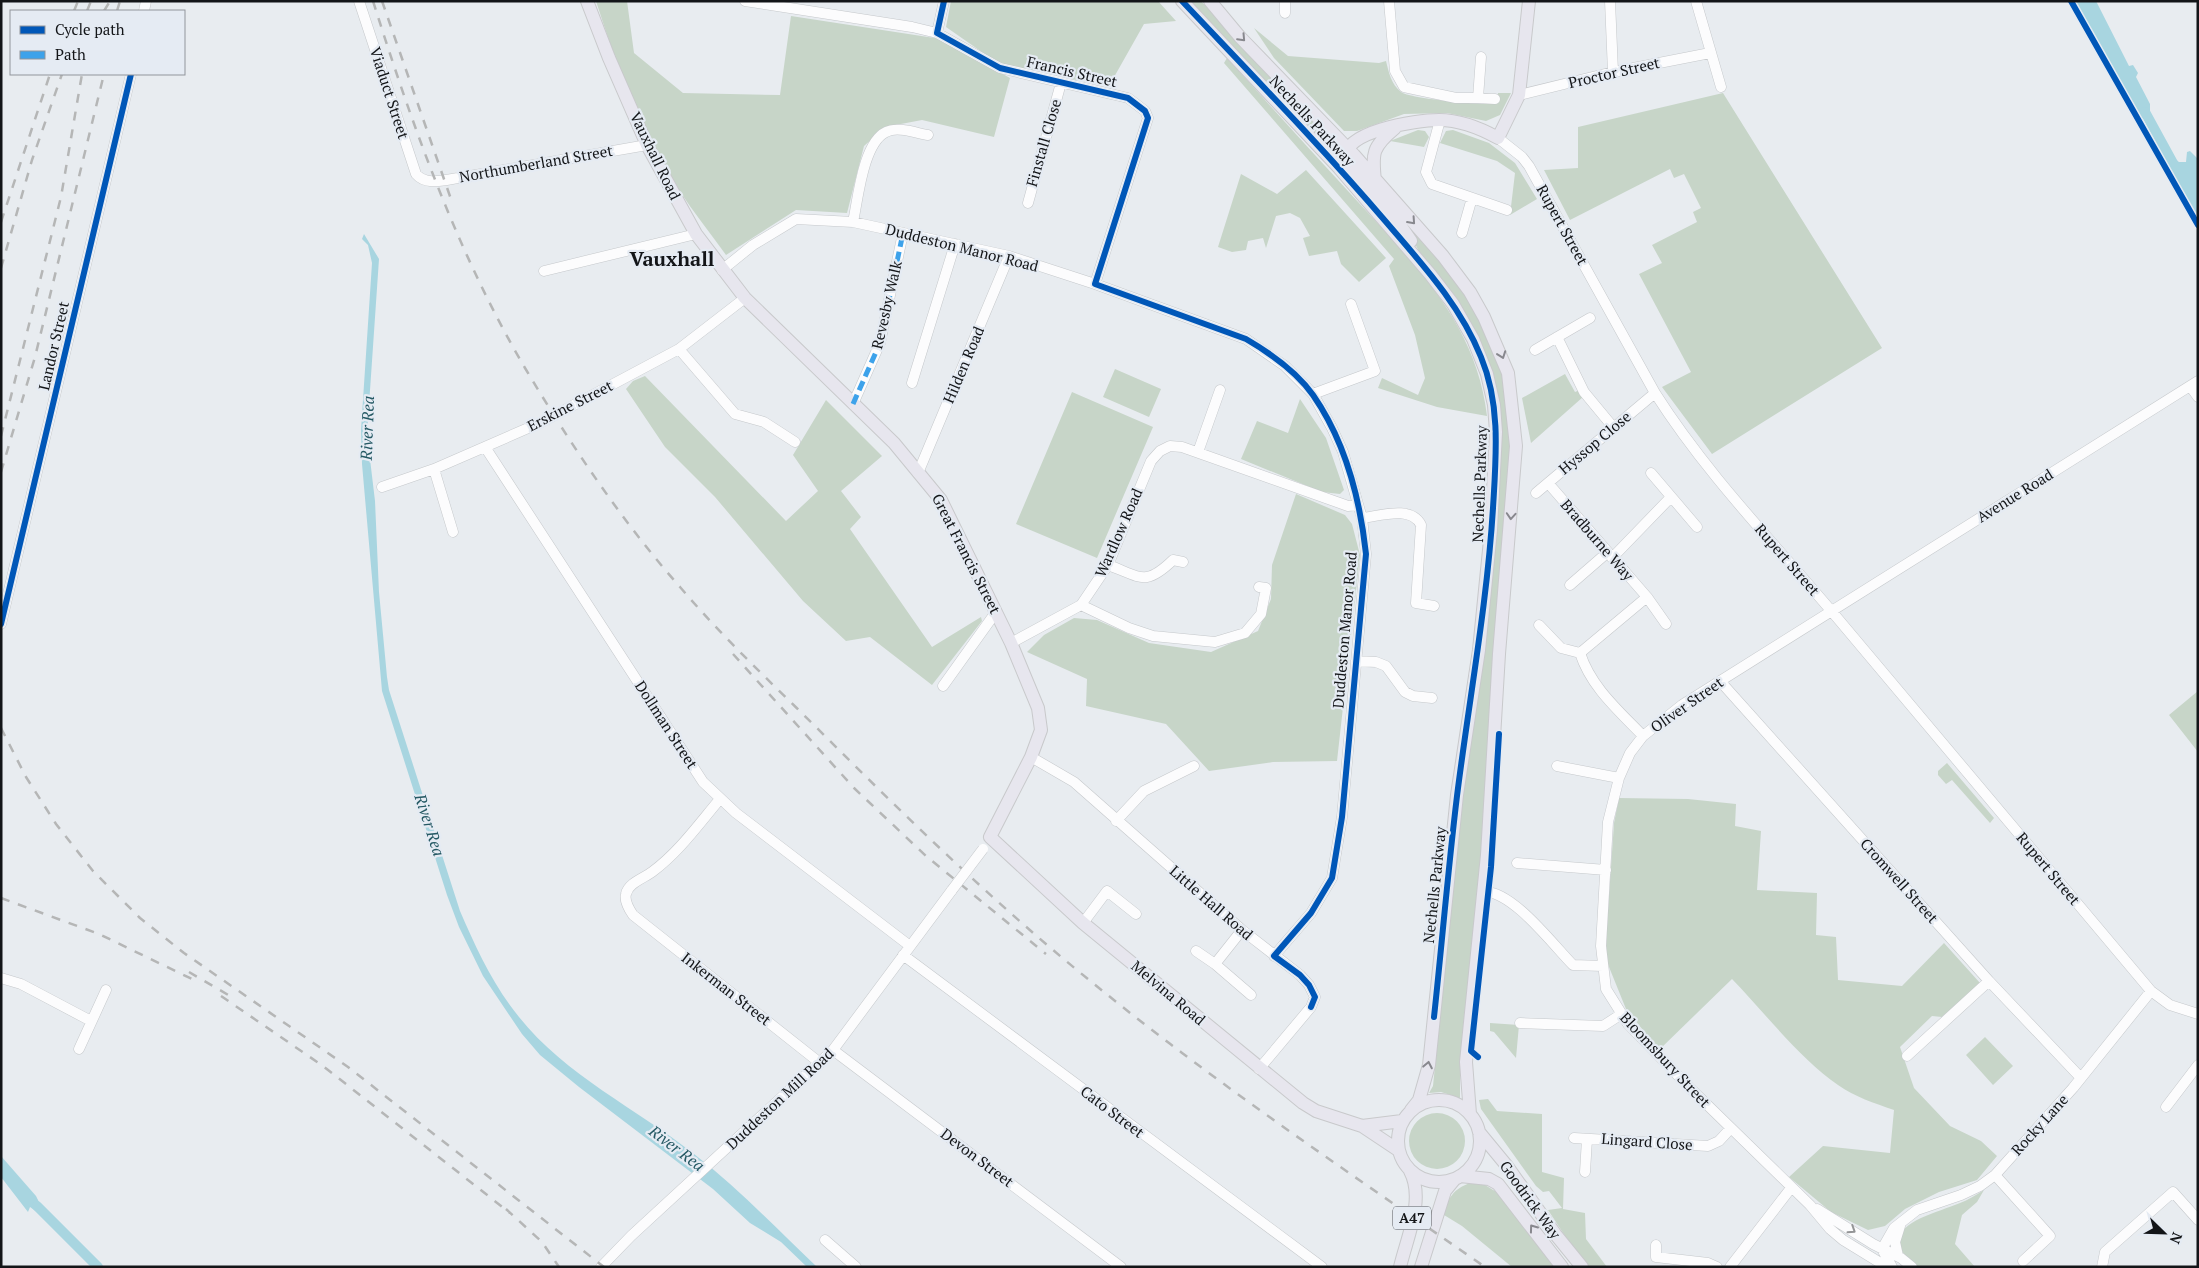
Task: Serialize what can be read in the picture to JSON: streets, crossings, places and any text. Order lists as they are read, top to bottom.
{
  "streets": {
    "main road": [
      "Nechells Parkway",
      "Vauxhall Road",
      "Rupert Street",
      "Great Francis Street",
      "Melvina Road",
      "Goodrick Way",
      "A47"
    ],
    "street": [
      "Francis Street",
      "Proctor Street",
      "Viaduct Street",
      "Finstall Close",
      "Northumberland Street",
      "Duddeston Manor Road",
      "Revesby Walk",
      "Landor Street",
      "Hilden Road",
      "Erskine Street",
      "Hyssop Close",
      "Avenue Road",
      "Wardlow Road",
      "Bradburne Way",
      "Oliver Street",
      "Dollman Street",
      "Cromwell Street",
      "Little Hall Road",
      "Inkerman Street",
      "Bloomsbury Street",
      "Duddeston Mill Road",
      "Cato Street",
      "Rocky Lane",
      "Lingard Close",
      "Devon Street"
    ]
  },
  "crossings": [
    ["Francis Street", "Finstall Close"],
    ["Francis Street", "Duddeston Manor Road"],
    ["Viaduct Street", "Northumberland Street"],
    ["Nechells Parkway", "Rupert Street"],
    ["Nechells Parkway", "Melvina Road"],
    ["Nechells Parkway", "Goodrick Way"],
    ["Nechells Parkway", "A47"],
    ["Vauxhall Road", "Northumberland Street"],
    ["Vauxhall Road", "Duddeston Manor Road"],
    ["Vauxhall Road", "Erskine Street"],
    ["Vauxhall Road", "Great Francis Street"],
    ["Rupert Street", "Hyssop Close"],
    ["Rupert Street", "Avenue Road"],
    ["Rupert Street", "Oliver Street"],
    ["Rupert Street", "Rocky Lane"],
    ["Duddeston Manor Road", "Revesby Walk"],
    ["Duddeston Manor Road", "Hilden Road"],
    ["Duddeston Manor Road", "Wardlow Road"],
    ["Duddeston Manor Road", "Little Hall Road"],
    ["Revesby Walk", "Great Francis Street"],
    ["Hilden Road", "Great Francis Street"],
    ["Erskine Street", "Great Francis Street"],
    ["Erskine Street", "Dollman Street"],
    ["Hyssop Close", "Bradburne Way"],
    ["Avenue Road", "Oliver Street"],
    ["Wardlow Road", "Great Francis Street"],
    ["Great Francis Street", "Little Hall Road"],
    ["Great Francis Street", "Melvina Road"],
    ["Great Francis Street", "Duddeston Mill Road"],
    ["Oliver Street", "Cromwell Street"],
    ["Oliver Street", "Bloomsbury Street"],
    ["Dollman Street", "Inkerman Street"],
    ["Dollman Street", "Duddeston Mill Road"],
    ["Cromwell Street", "Rocky Lane"],
    ["Little Hall Road", "Melvina Road"],
    ["Inkerman Street", "Duddeston Mill Road"],
    ["Melvina Road", "Duddeston Mill Road"],
    ["Melvina Road", "Goodrick Way"],
    ["Melvina Road", "A47"],
    ["Bloomsbury Street", "Rocky Lane"],
    ["Bloomsbury Street", "Lingard Close"],
    ["Duddeston Mill Road", "Cato Street"],
    ["Duddeston Mill Road", "Devon Street"],
    ["Goodrick Way", "A47"]
  ],
  "districts": ["Vauxhall"],
  "water": ["River Rea"],
  "legend": ["Cycle path", "Path"],
  "north": "bottom right"
}
